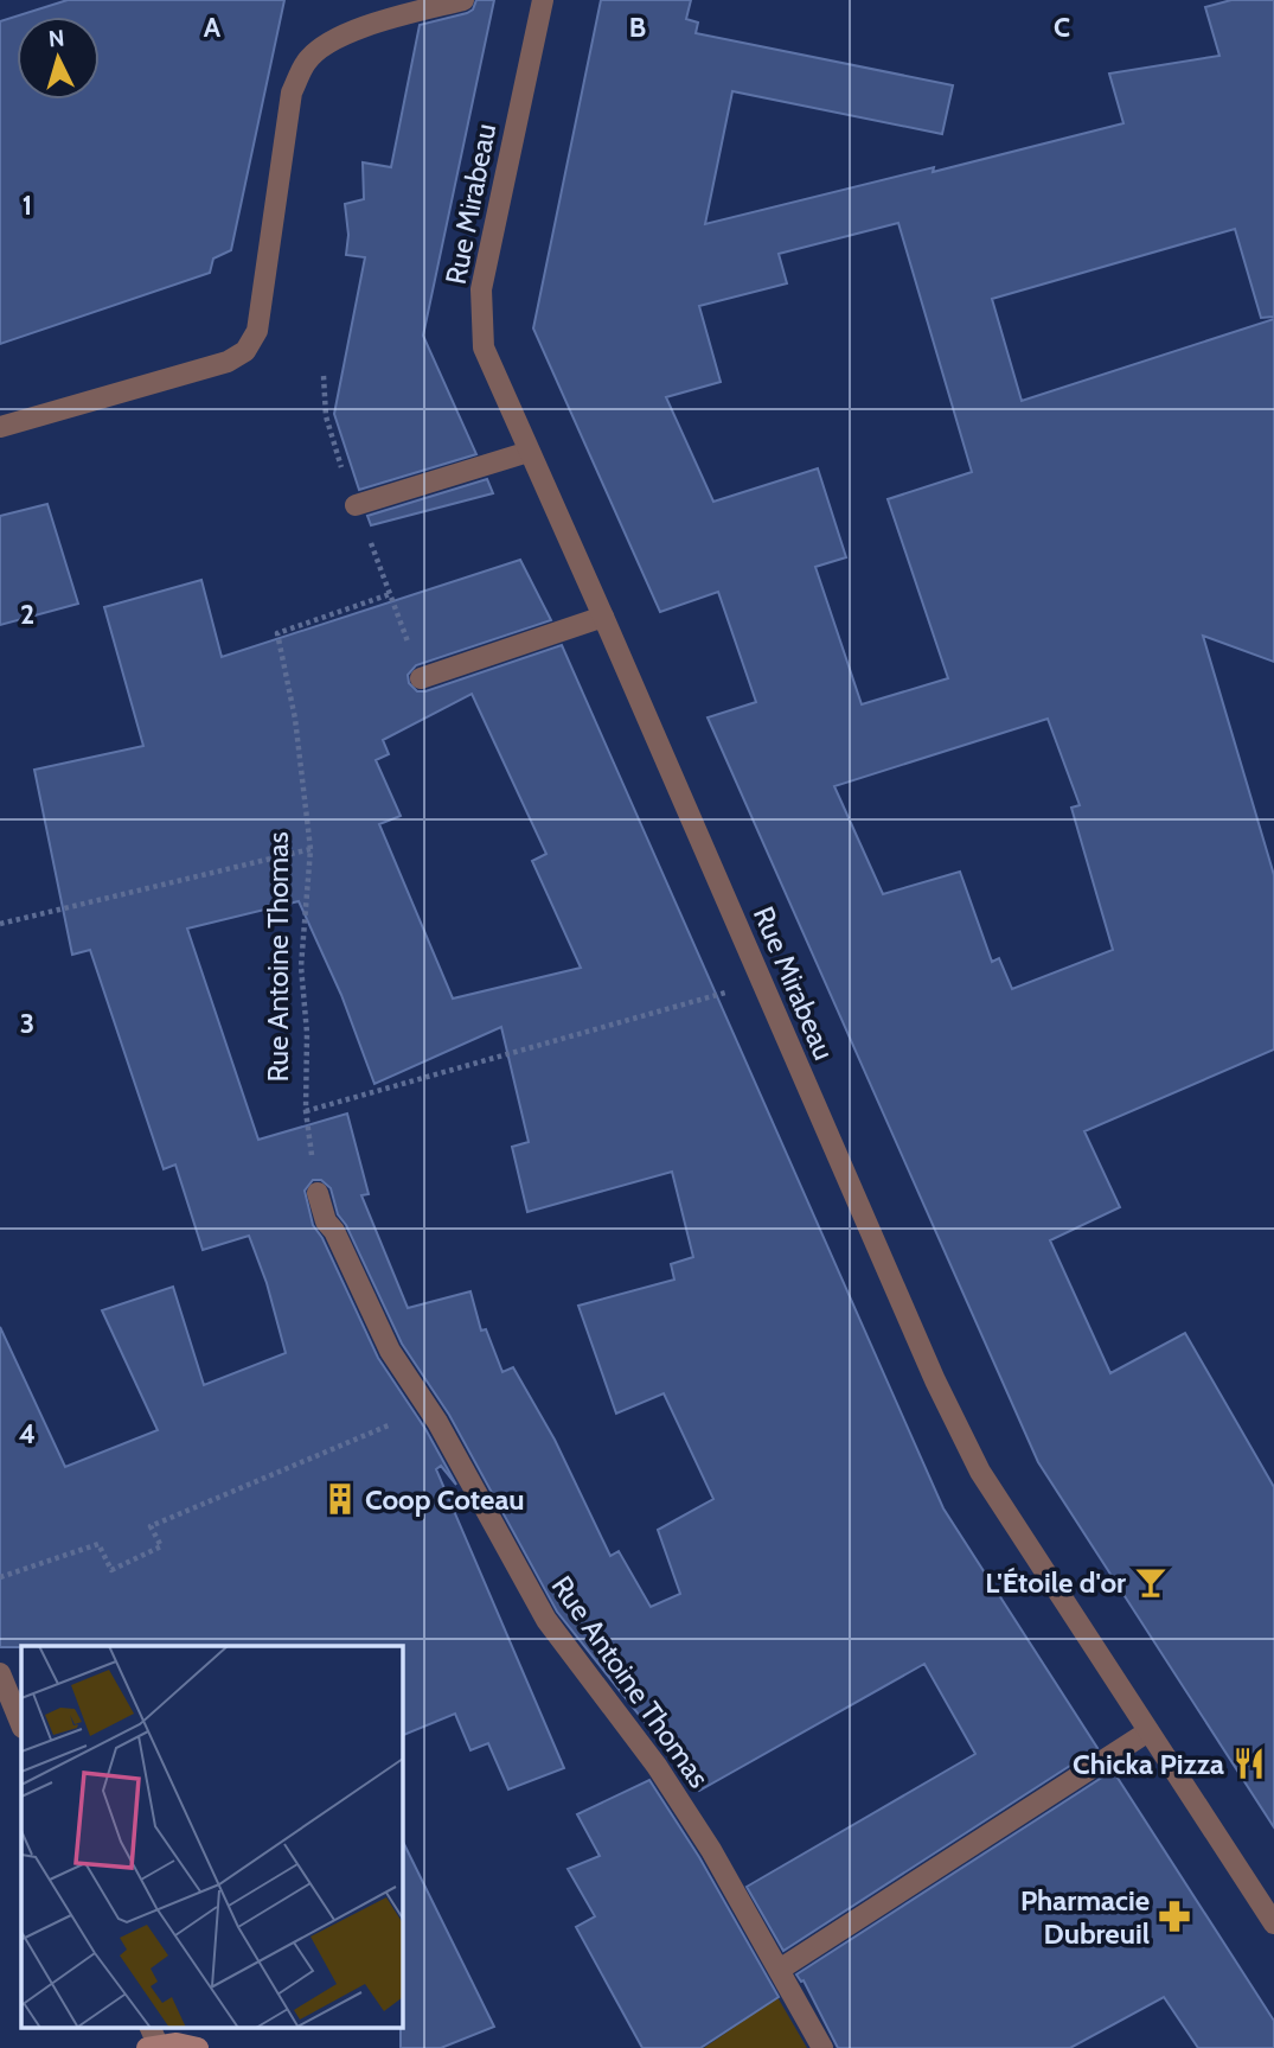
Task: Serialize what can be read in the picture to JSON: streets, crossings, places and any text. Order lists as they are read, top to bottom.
{
  "streets": {
    "street": ["Rue Mirabeau", "Rue Antoine Thomas"]
  },
  "places": {
    "building": ["Coop Coteau"],
    "bar": ["L'Étoile d'or"],
    "restaurant": ["Chicka Pizza"],
    "pharmacy": ["Pharmacie Dubreuil"]
  },
  "north": "top",
  "grid": {
    "columns": ["A", "B", "C"],
    "rows": [
      "1",
      "2",
      "3",
      "4"
    ]
  }
}
